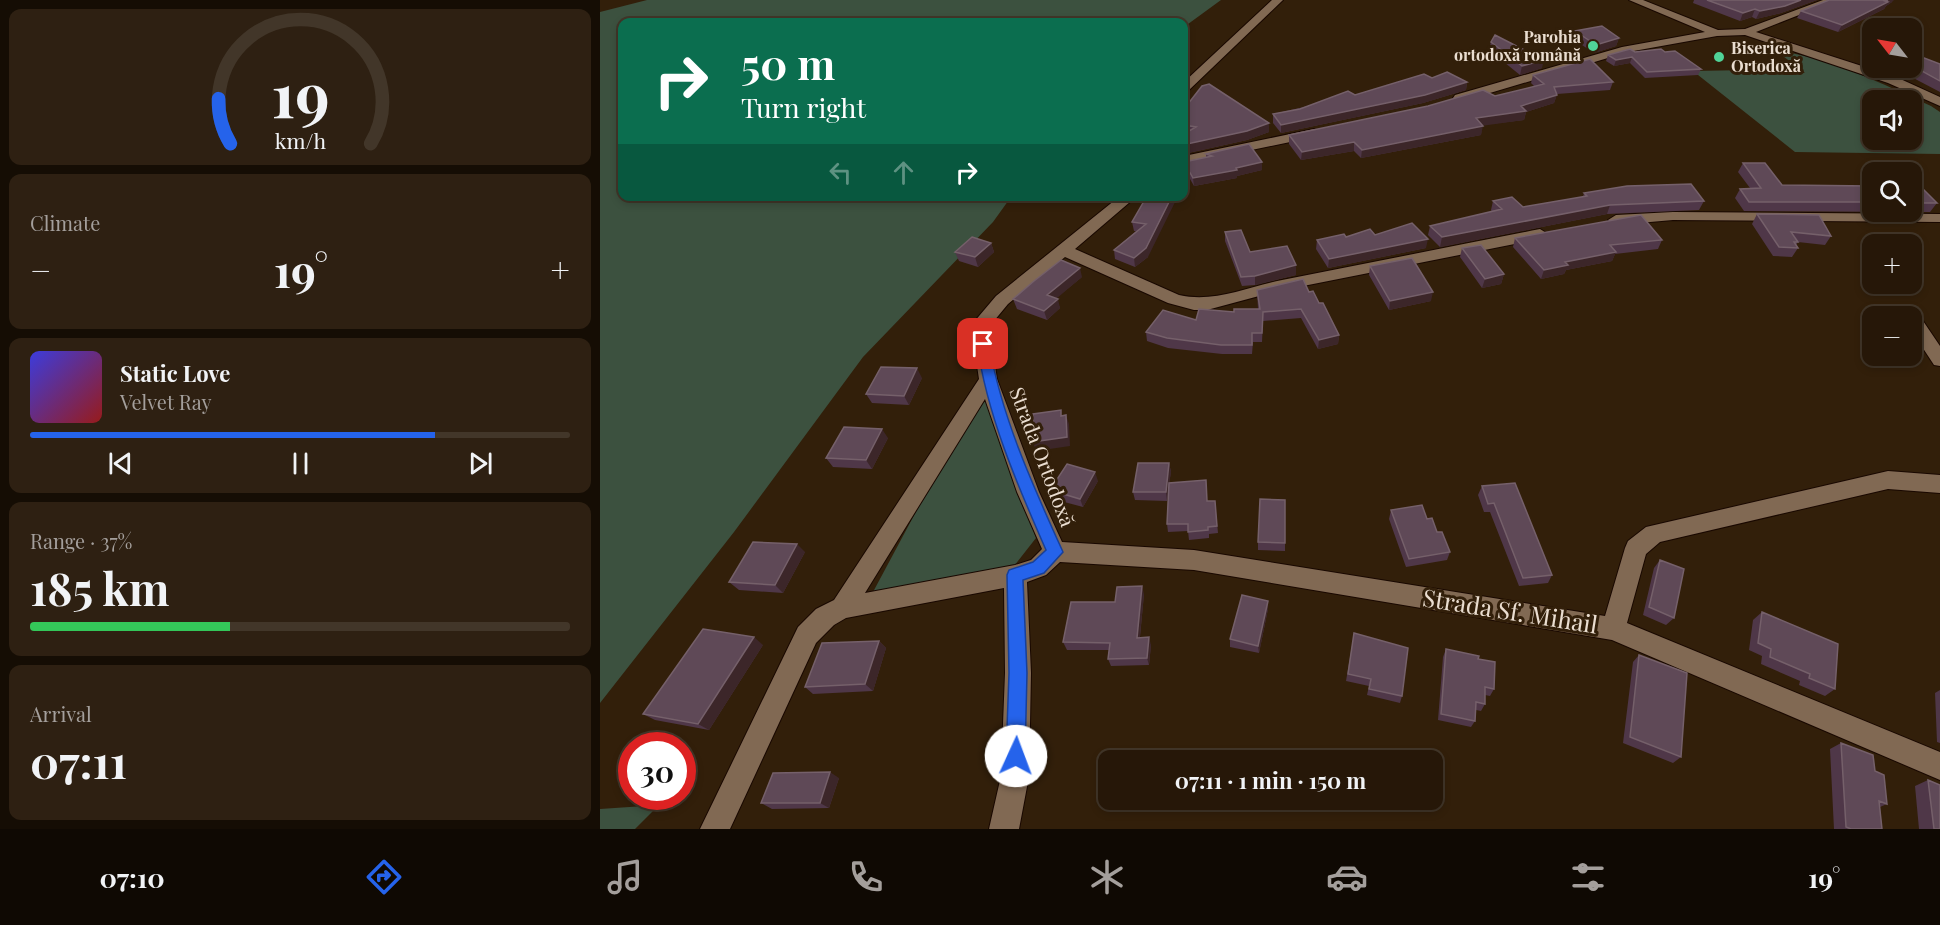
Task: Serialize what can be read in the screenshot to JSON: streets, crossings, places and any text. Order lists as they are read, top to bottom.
{
  "streets": {
    "street": ["Strada Ortodoxă", "Strada Sf. Mihail"]
  },
  "crossings": [
    ["Strada Ortodoxă", "Strada Sf. Mihail"]
  ],
  "places": ["Parohia ortodoxă română", "Biserica Ortodoxă"],
  "north": "top left",
  "page": {
    "map_buttons": ["+", "−"],
    "turn": ["50 m", "Turn right"],
    "tile": [
      "Climate",
      ["Range · 37%", "185 km"],
      ["Arrival", "07:11"]
    ],
    "heat": ["−", "19°", "+"],
    "song": ["Static Love", "Velvet Ray"],
    "limit": "30",
    "trip": "07:11 · 1 min · 150 m",
    "tabs": ["07:10", "19°"],
    "gauge": ["19", "km/h"]
  }
}
